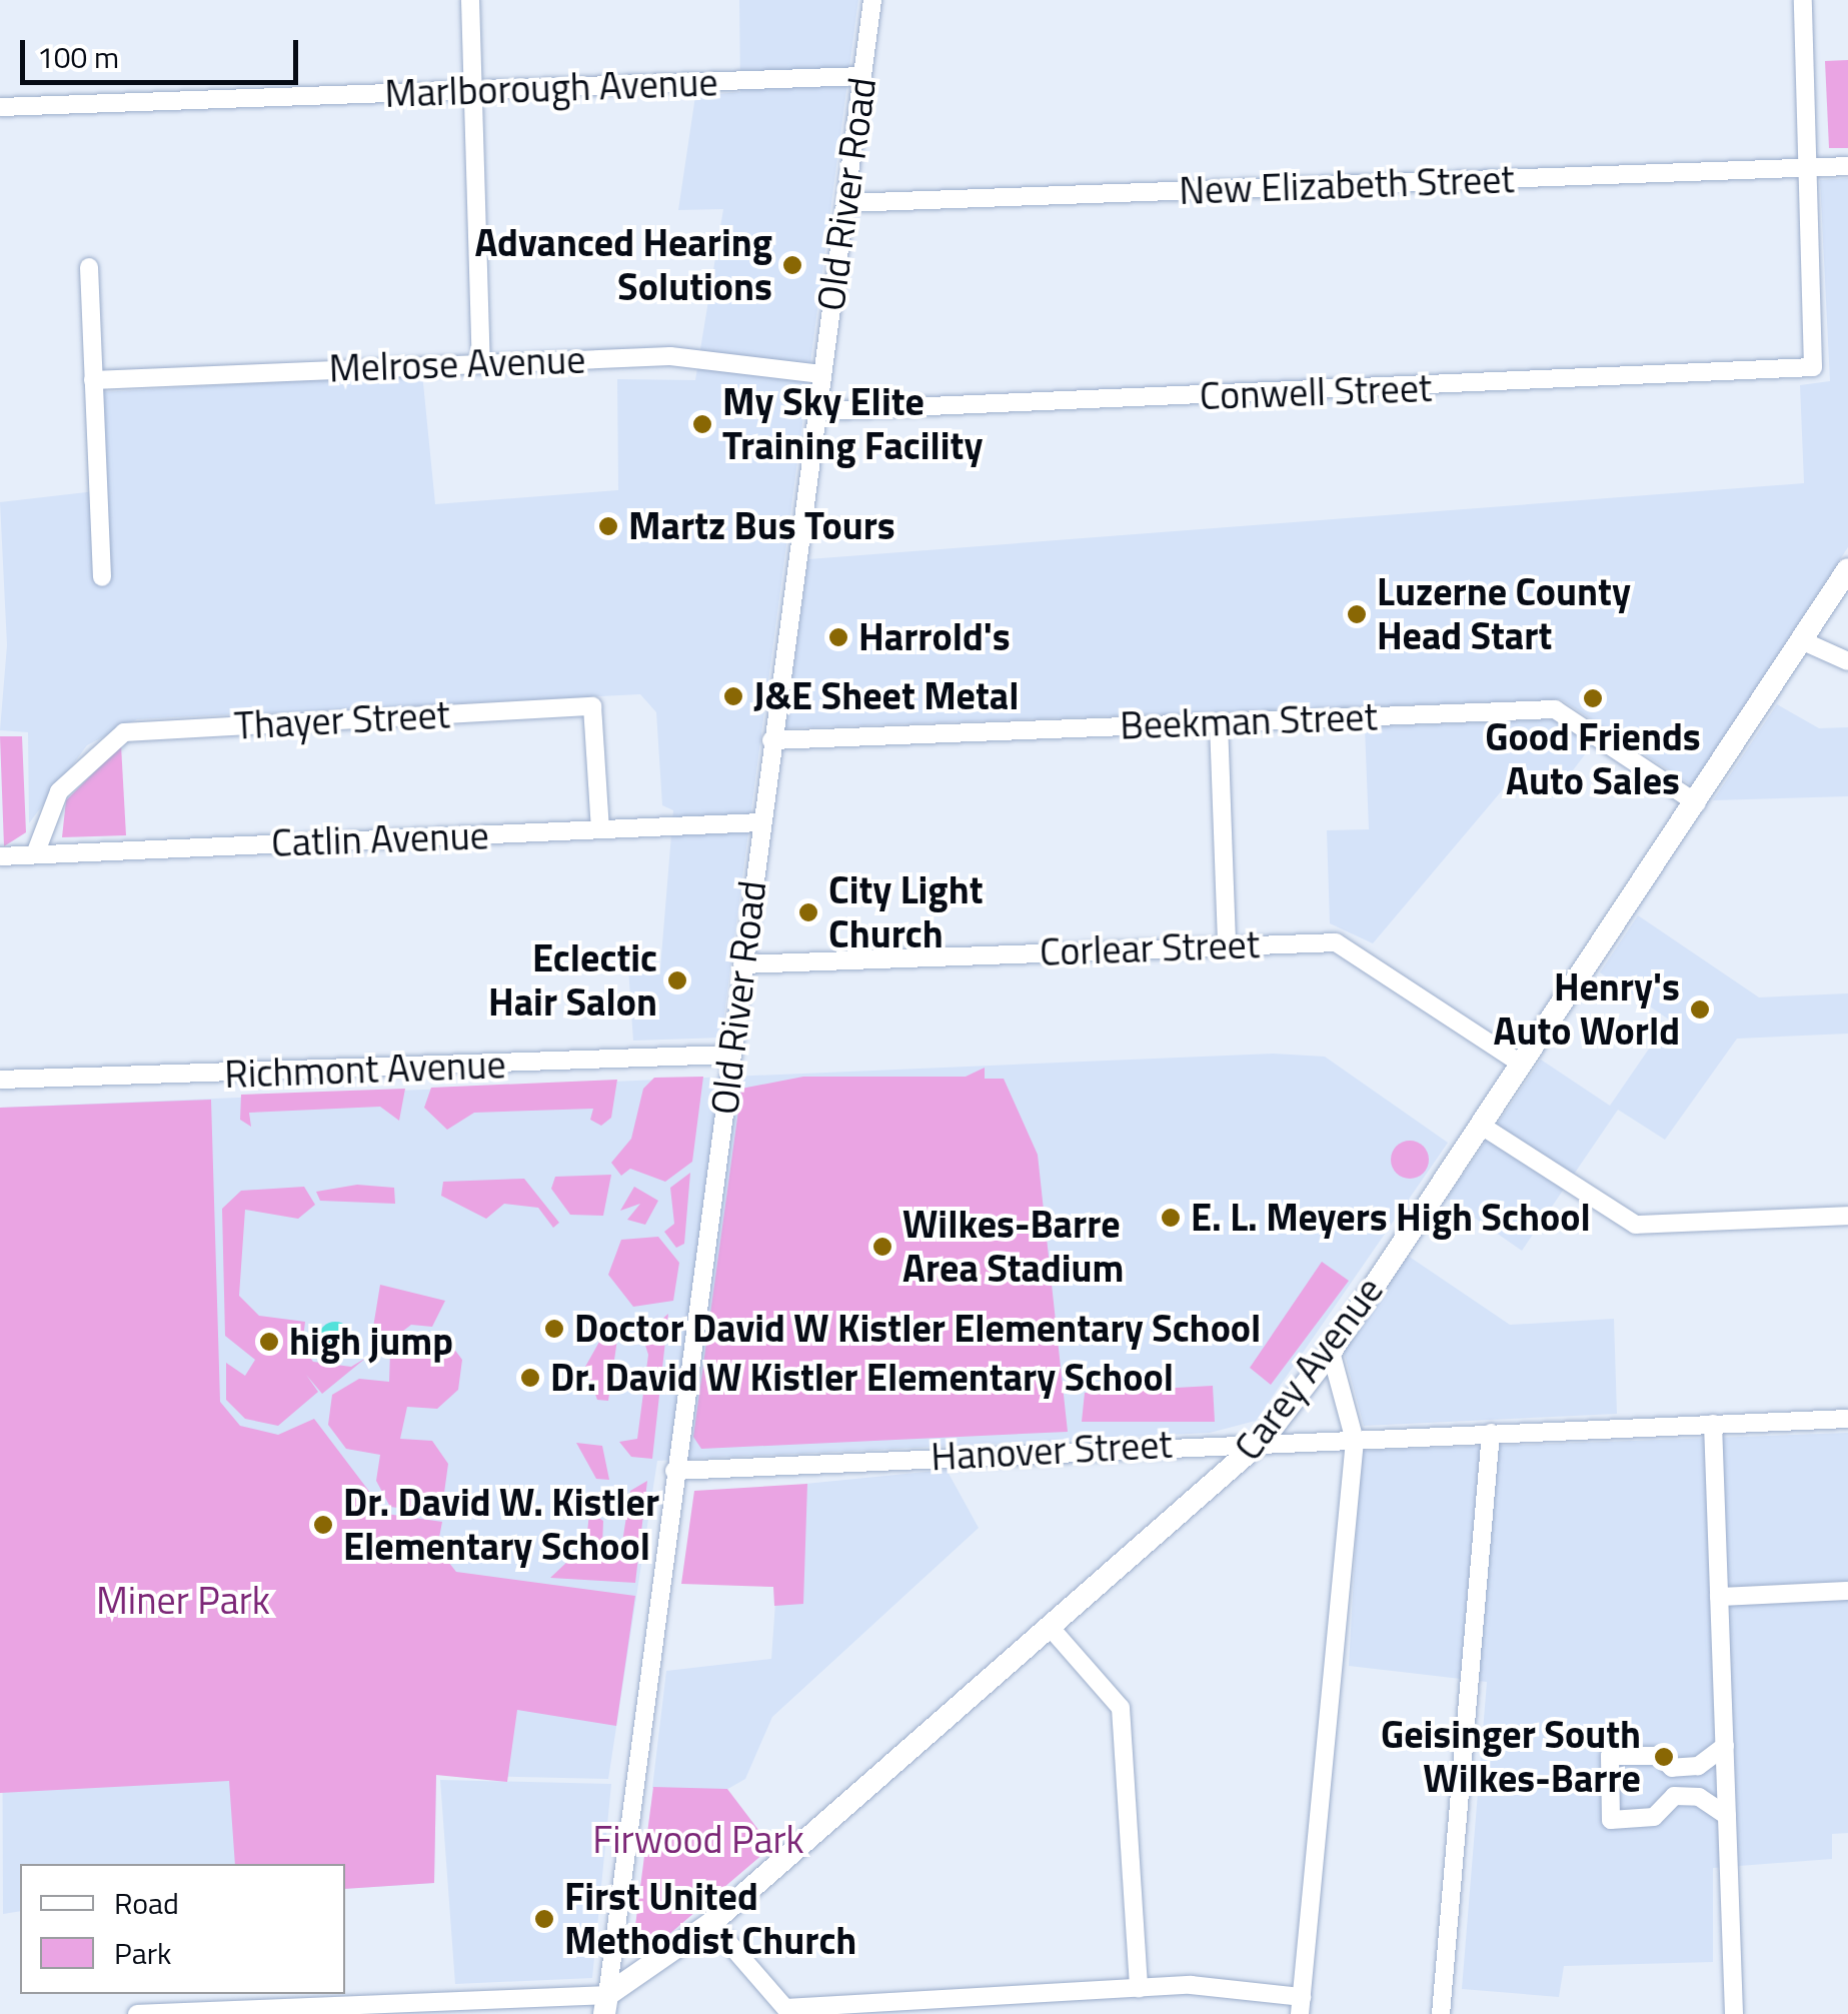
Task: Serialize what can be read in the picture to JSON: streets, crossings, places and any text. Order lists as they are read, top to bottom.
{
  "streets": {
    "main road": ["Carey Avenue"],
    "street": [
      "Marlborough Avenue",
      "New Elizabeth Street",
      "Old River Road",
      "Melrose Avenue",
      "Conwell Street",
      "Thayer Street",
      "Beekman Street",
      "Catlin Avenue",
      "Corlear Street",
      "Richmont Avenue",
      "Hanover Street"
    ]
  },
  "crossings": [
    ["Marlborough Avenue", "Old River Road"],
    ["New Elizabeth Street", "Old River Road"],
    ["New Elizabeth Street", "Conwell Street"],
    ["Old River Road", "Melrose Avenue"],
    ["Old River Road", "Conwell Street"],
    ["Old River Road", "Beekman Street"],
    ["Old River Road", "Catlin Avenue"],
    ["Old River Road", "Corlear Street"],
    ["Old River Road", "Richmont Avenue"],
    ["Old River Road", "Carey Avenue"],
    ["Old River Road", "Hanover Street"],
    ["Thayer Street", "Catlin Avenue"],
    ["Beekman Street", "Carey Avenue"],
    ["Corlear Street", "Carey Avenue"],
    ["Carey Avenue", "Hanover Street"]
  ],
  "parks": ["Miner Park", "Firwood Park"],
  "places": [
    "Advanced Hearing Solutions",
    "My Sky Elite Training Facility",
    "Martz Bus Tours",
    "Luzerne County Head Start",
    "Harrold's",
    "J&E Sheet Metal",
    "Good Friends Auto Sales",
    "City Light Church",
    "Eclectic Hair Salon",
    "Henry's Auto World",
    "E. L. Meyers High School",
    "Wilkes-Barre Area Stadium",
    "Doctor David W Kistler Elementary School",
    "high jump",
    "Dr. David W Kistler Elementary School",
    "Dr. David W. Kistler Elementary School",
    "Geisinger South Wilkes-Barre",
    "First United Methodist Church"
  ],
  "legend": ["Road", "Park"],
  "scale_bar": "100 m"
}
